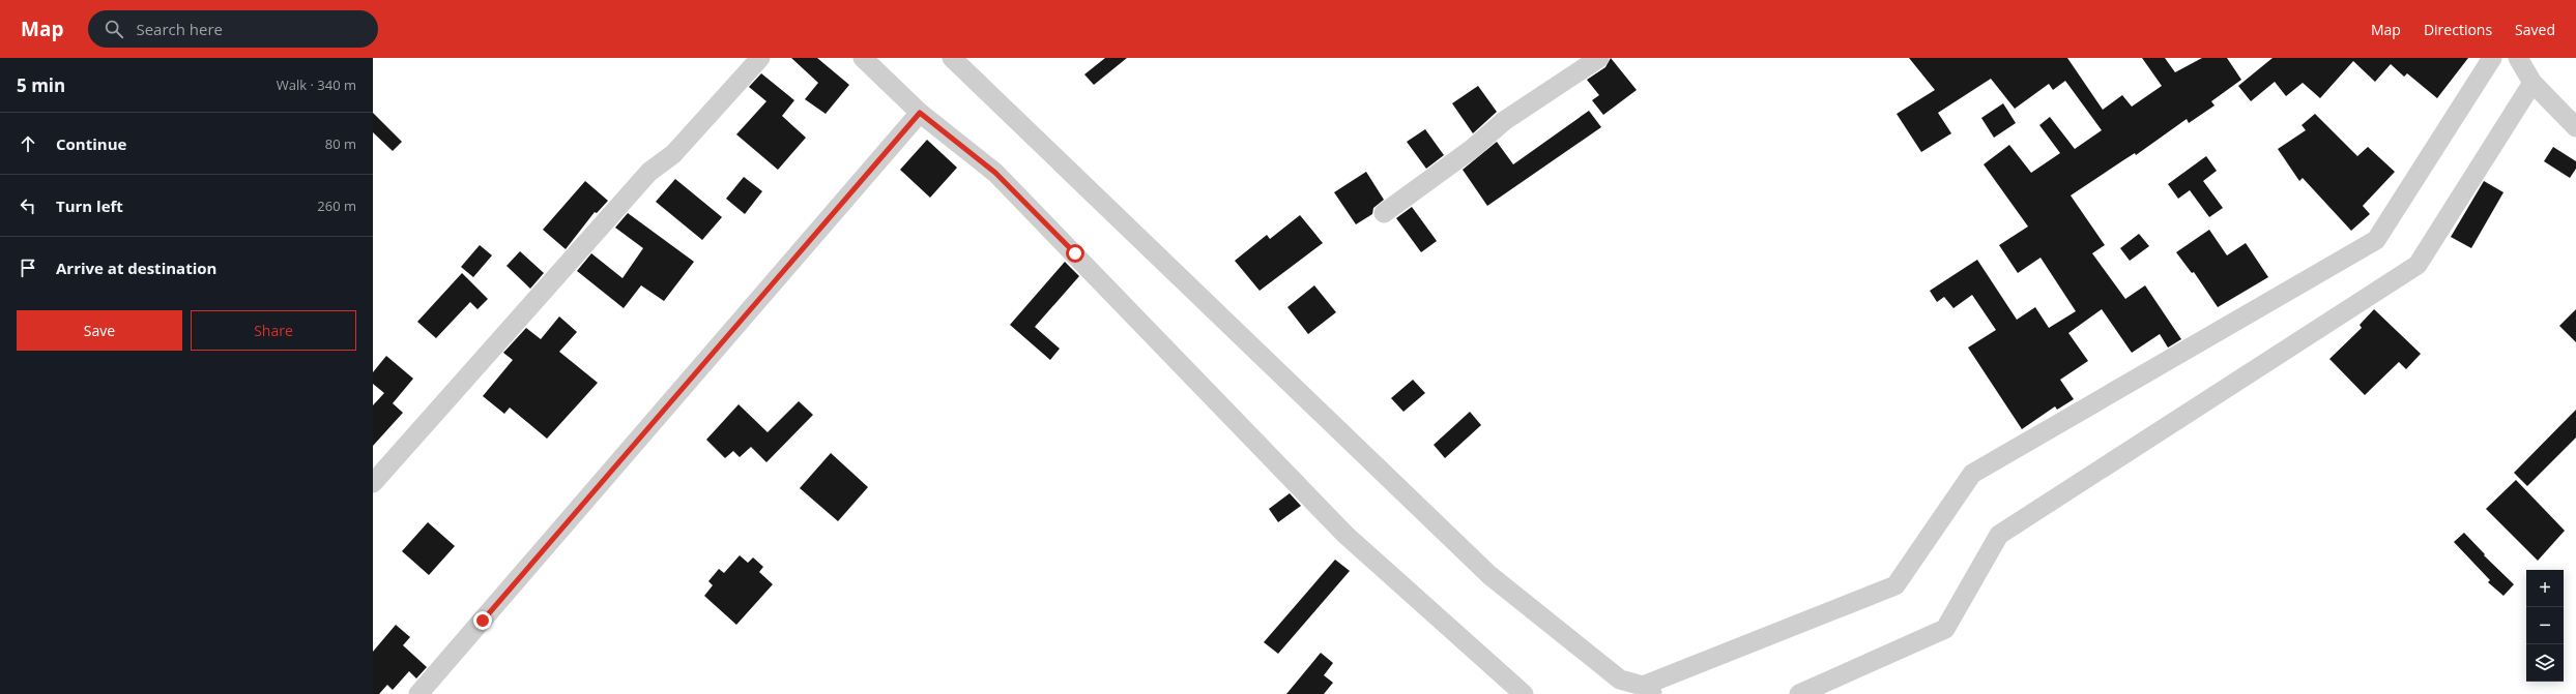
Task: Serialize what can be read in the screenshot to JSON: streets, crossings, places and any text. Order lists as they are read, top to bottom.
{
  "page": {
    "header": "Map",
    "search": "Search here",
    "nav": ["Map", "Directions", "Saved"],
    "heading": ["5 min", "Walk · 340 m"],
    "list": [
      ["Continue", "80 m"],
      ["Turn left", "260 m"],
      "Arrive at destination"
    ],
    "buttons": ["Save", "Share"],
    "map_buttons": ["+", "−"]
  }
}
